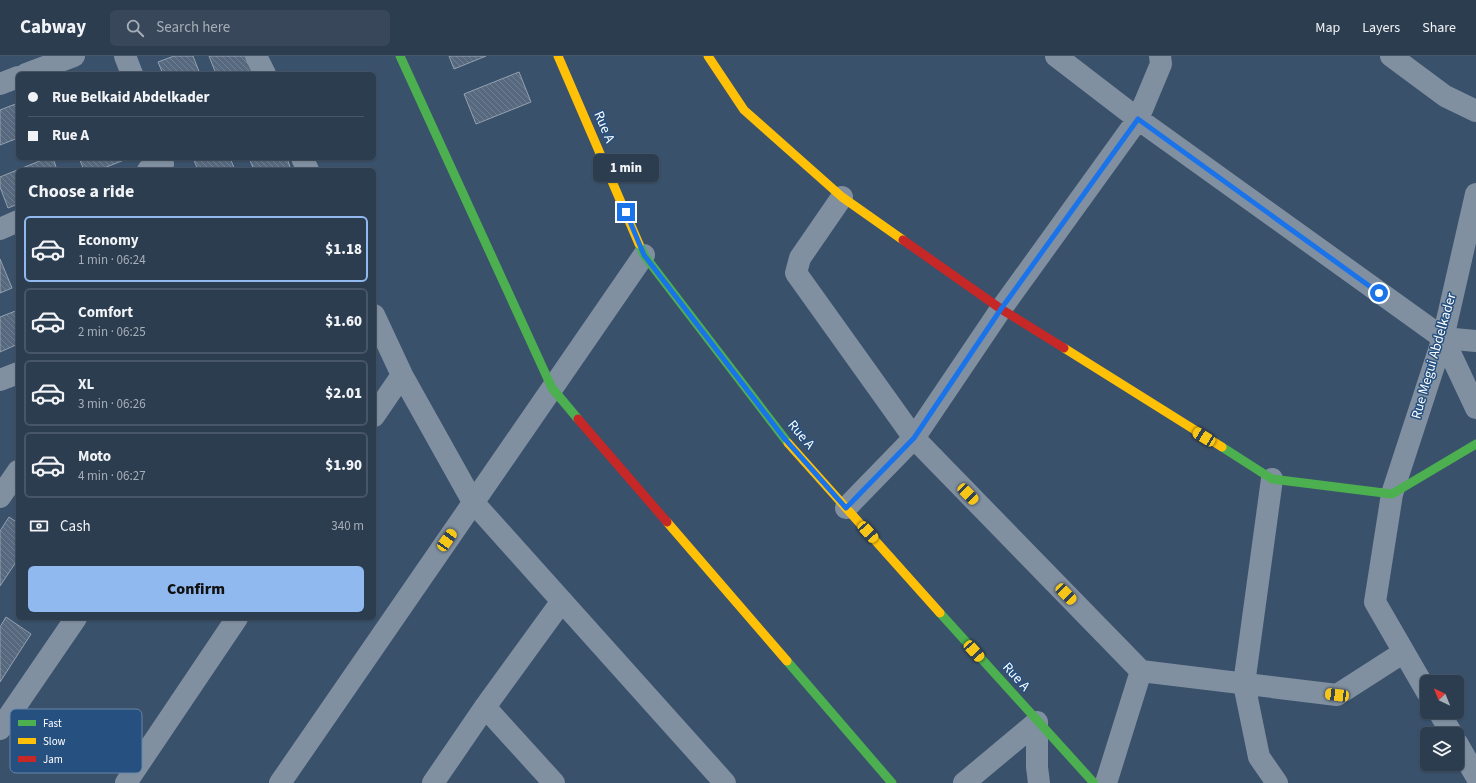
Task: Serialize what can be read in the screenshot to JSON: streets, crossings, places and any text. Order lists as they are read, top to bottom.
{
  "streets": {
    "street": ["Rue A", "Rue Megui Abdelkader"]
  },
  "legend": ["Fast", "Slow", "Jam"],
  "north": "top left",
  "page": {
    "header": "Cabway",
    "search": "Search here",
    "nav": ["Map", "Layers", "Share"],
    "banner": ["Rue Belkaid Abdelkader", "Rue A"],
    "bubble": "1 min",
    "heading": "Choose a ride",
    "list": [
      {
        "name": "Economy",
        "note": "1 min · 06:24",
        "value": "$1.18"
      },
      {
        "name": "Comfort",
        "note": "2 min · 06:25",
        "value": "$1.60"
      },
      {
        "name": "XL",
        "note": "3 min · 06:26",
        "value": "$2.01"
      },
      {
        "name": "Moto",
        "note": "4 min · 06:27",
        "value": "$1.90"
      }
    ],
    "pay": ["Cash", "340 m"],
    "buttons": "Confirm"
  }
}
